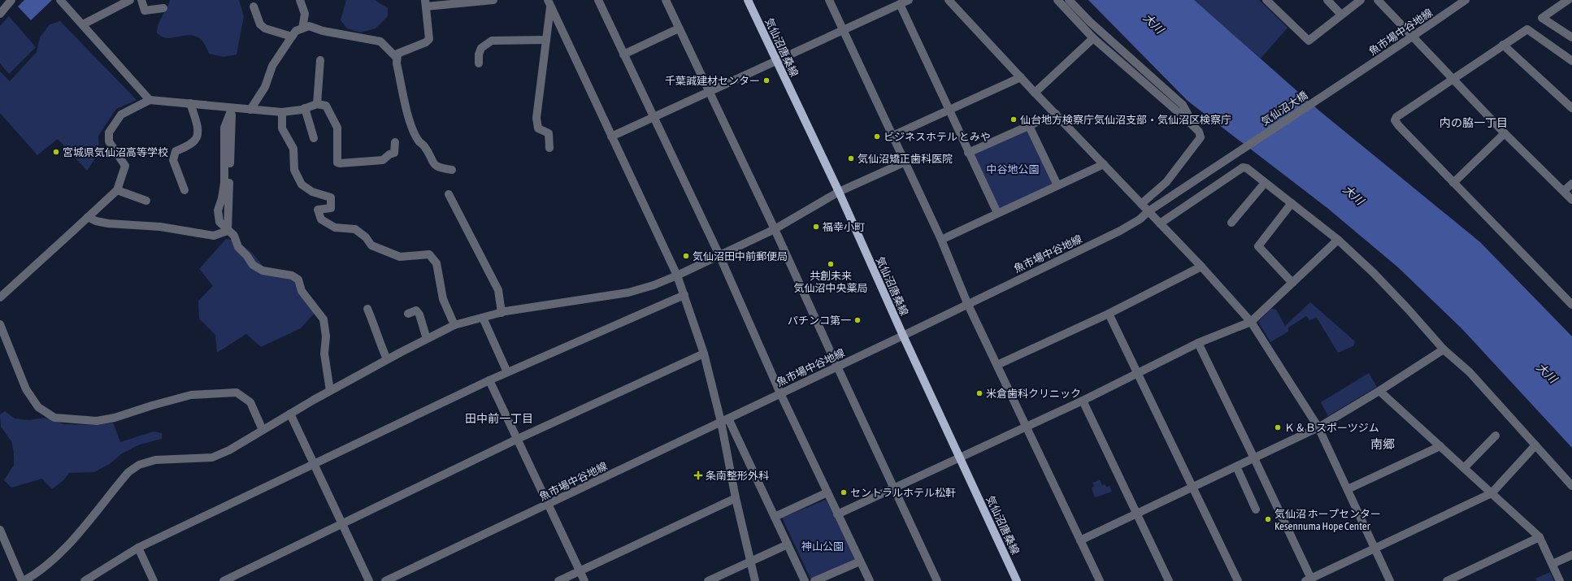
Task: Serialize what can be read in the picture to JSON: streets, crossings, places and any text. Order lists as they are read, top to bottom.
{
  "streets": {
    "main road": ["気仙沼唐桑線"],
    "street": ["魚市場中谷地線", "気仙沼大橋"]
  },
  "crossings": [
    ["魚市場中谷地線", "気仙沼唐桑線"],
    ["魚市場中谷地線", "気仙沼大橋"]
  ],
  "districts": ["内の脇一丁目", "田中前一丁目", "南郷"],
  "water": ["大川"],
  "parks": ["中谷地公園", "神山公園"],
  "places": {
    "other": [
      "千葉誠建材センター",
      "仙台地方検察庁気仙沼支部・気仙沼区検察庁",
      "ビジネスホテル とみや",
      "宮城県気仙沼高等学校",
      "気仙沼矯正歯科医院",
      "福幸小町",
      "気仙沼田中前郵便局",
      "共創未来 気仙沼中央薬局",
      "パチンコ第一",
      "米倉歯科クリニック",
      "Ｋ＆Ｂスポーツジム",
      "セントラルホテル松軒",
      "気仙沼 ホープセンター Kesennuma Hope Center"
    ],
    "health": ["条南整形外科"]
  }
}
